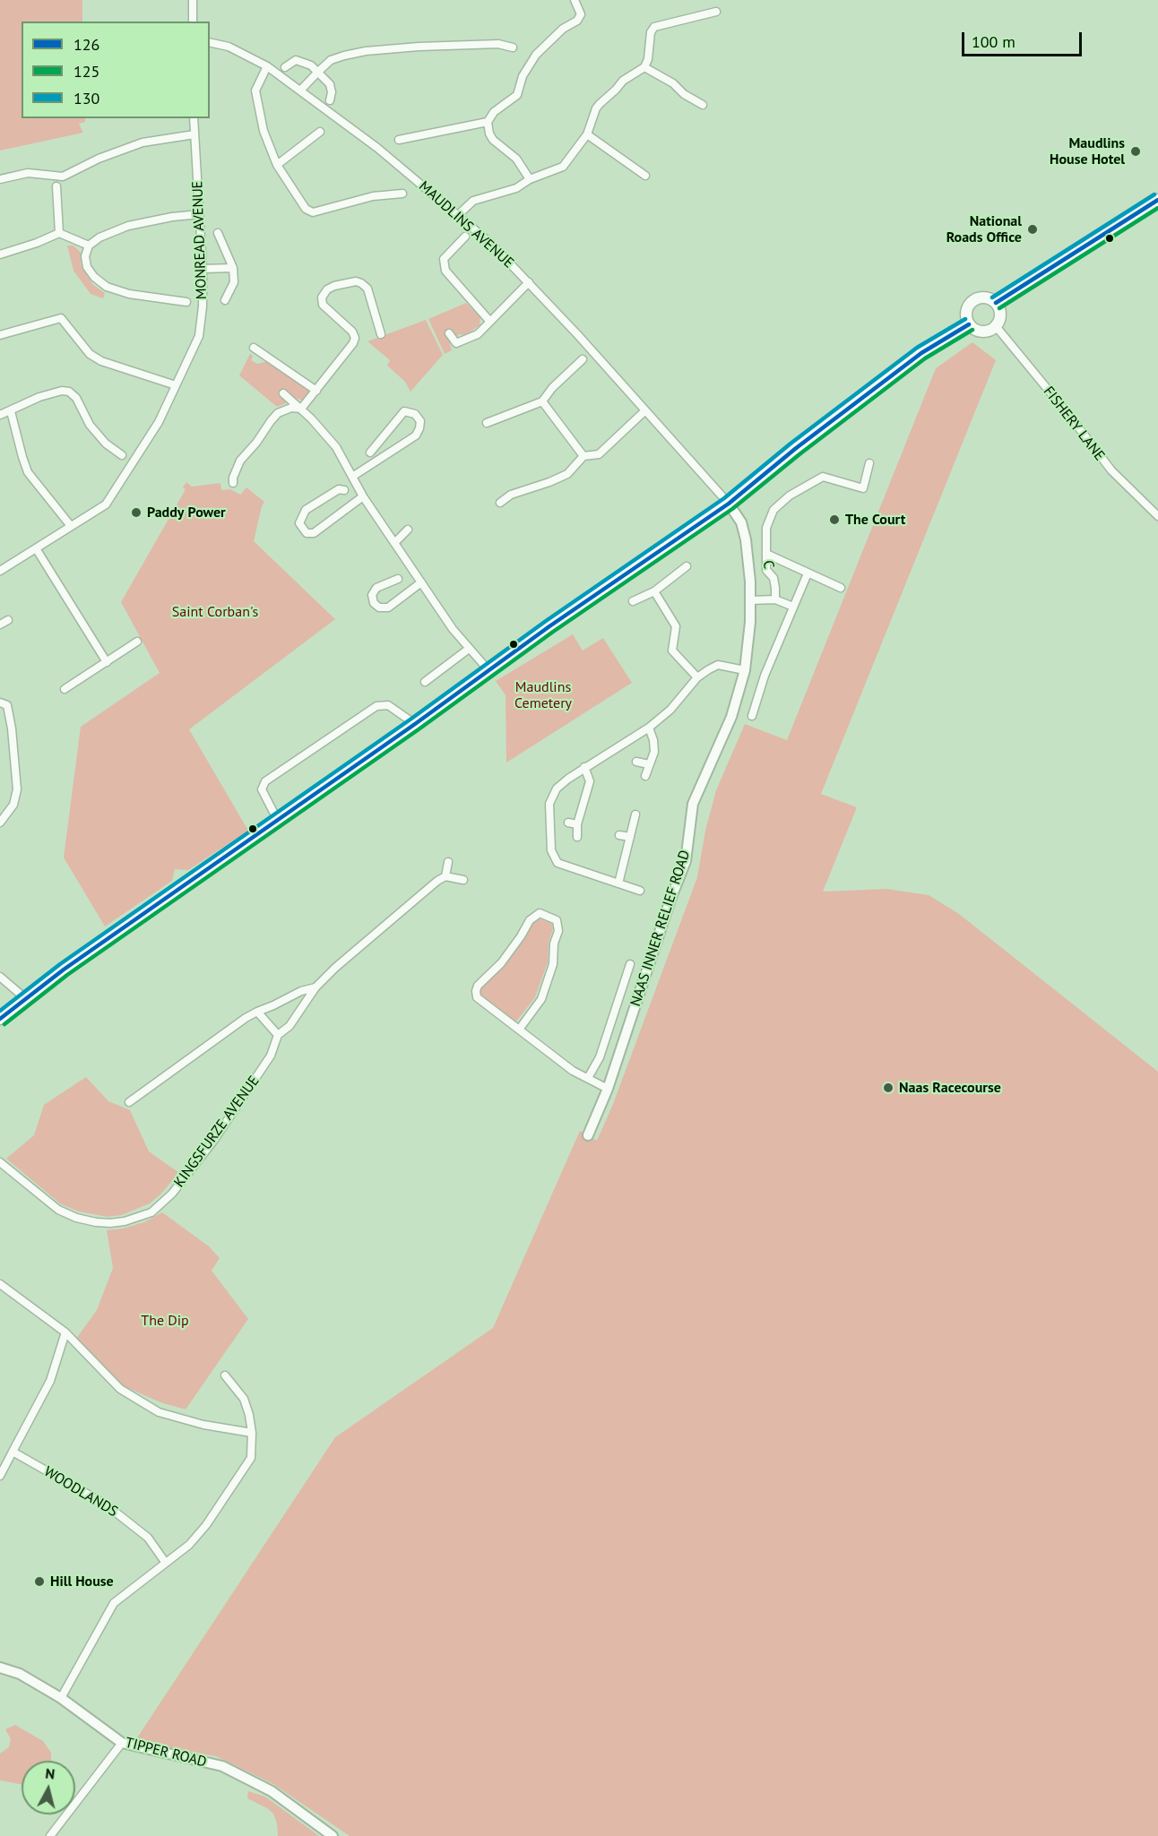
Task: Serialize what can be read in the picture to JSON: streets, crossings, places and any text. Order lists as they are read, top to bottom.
{
  "streets": {
    "street": [
      "MAUDLINS AVENUE",
      "MONREAD AVENUE",
      "FISHERY LANE",
      "C",
      "NAAS INNER RELIEF ROAD",
      "KINGSFURZE AVENUE",
      "WOODLANDS",
      "TIPPER ROAD"
    ]
  },
  "crossings": [
    ["MAUDLINS AVENUE", "NAAS INNER RELIEF ROAD"]
  ],
  "parks": ["Saint Corban's", "Maudlins Cemetery", "The Dip"],
  "places": [
    "Maudlins House Hotel",
    "National Roads Office",
    "Paddy Power",
    "The Court",
    "Naas Racecourse",
    "Hill House"
  ],
  "lines": ["transit line 130", "transit line 126", "transit line 125"],
  "legend": ["126", "125", "130"],
  "scale_bar": "100 m",
  "north": "top"
}
